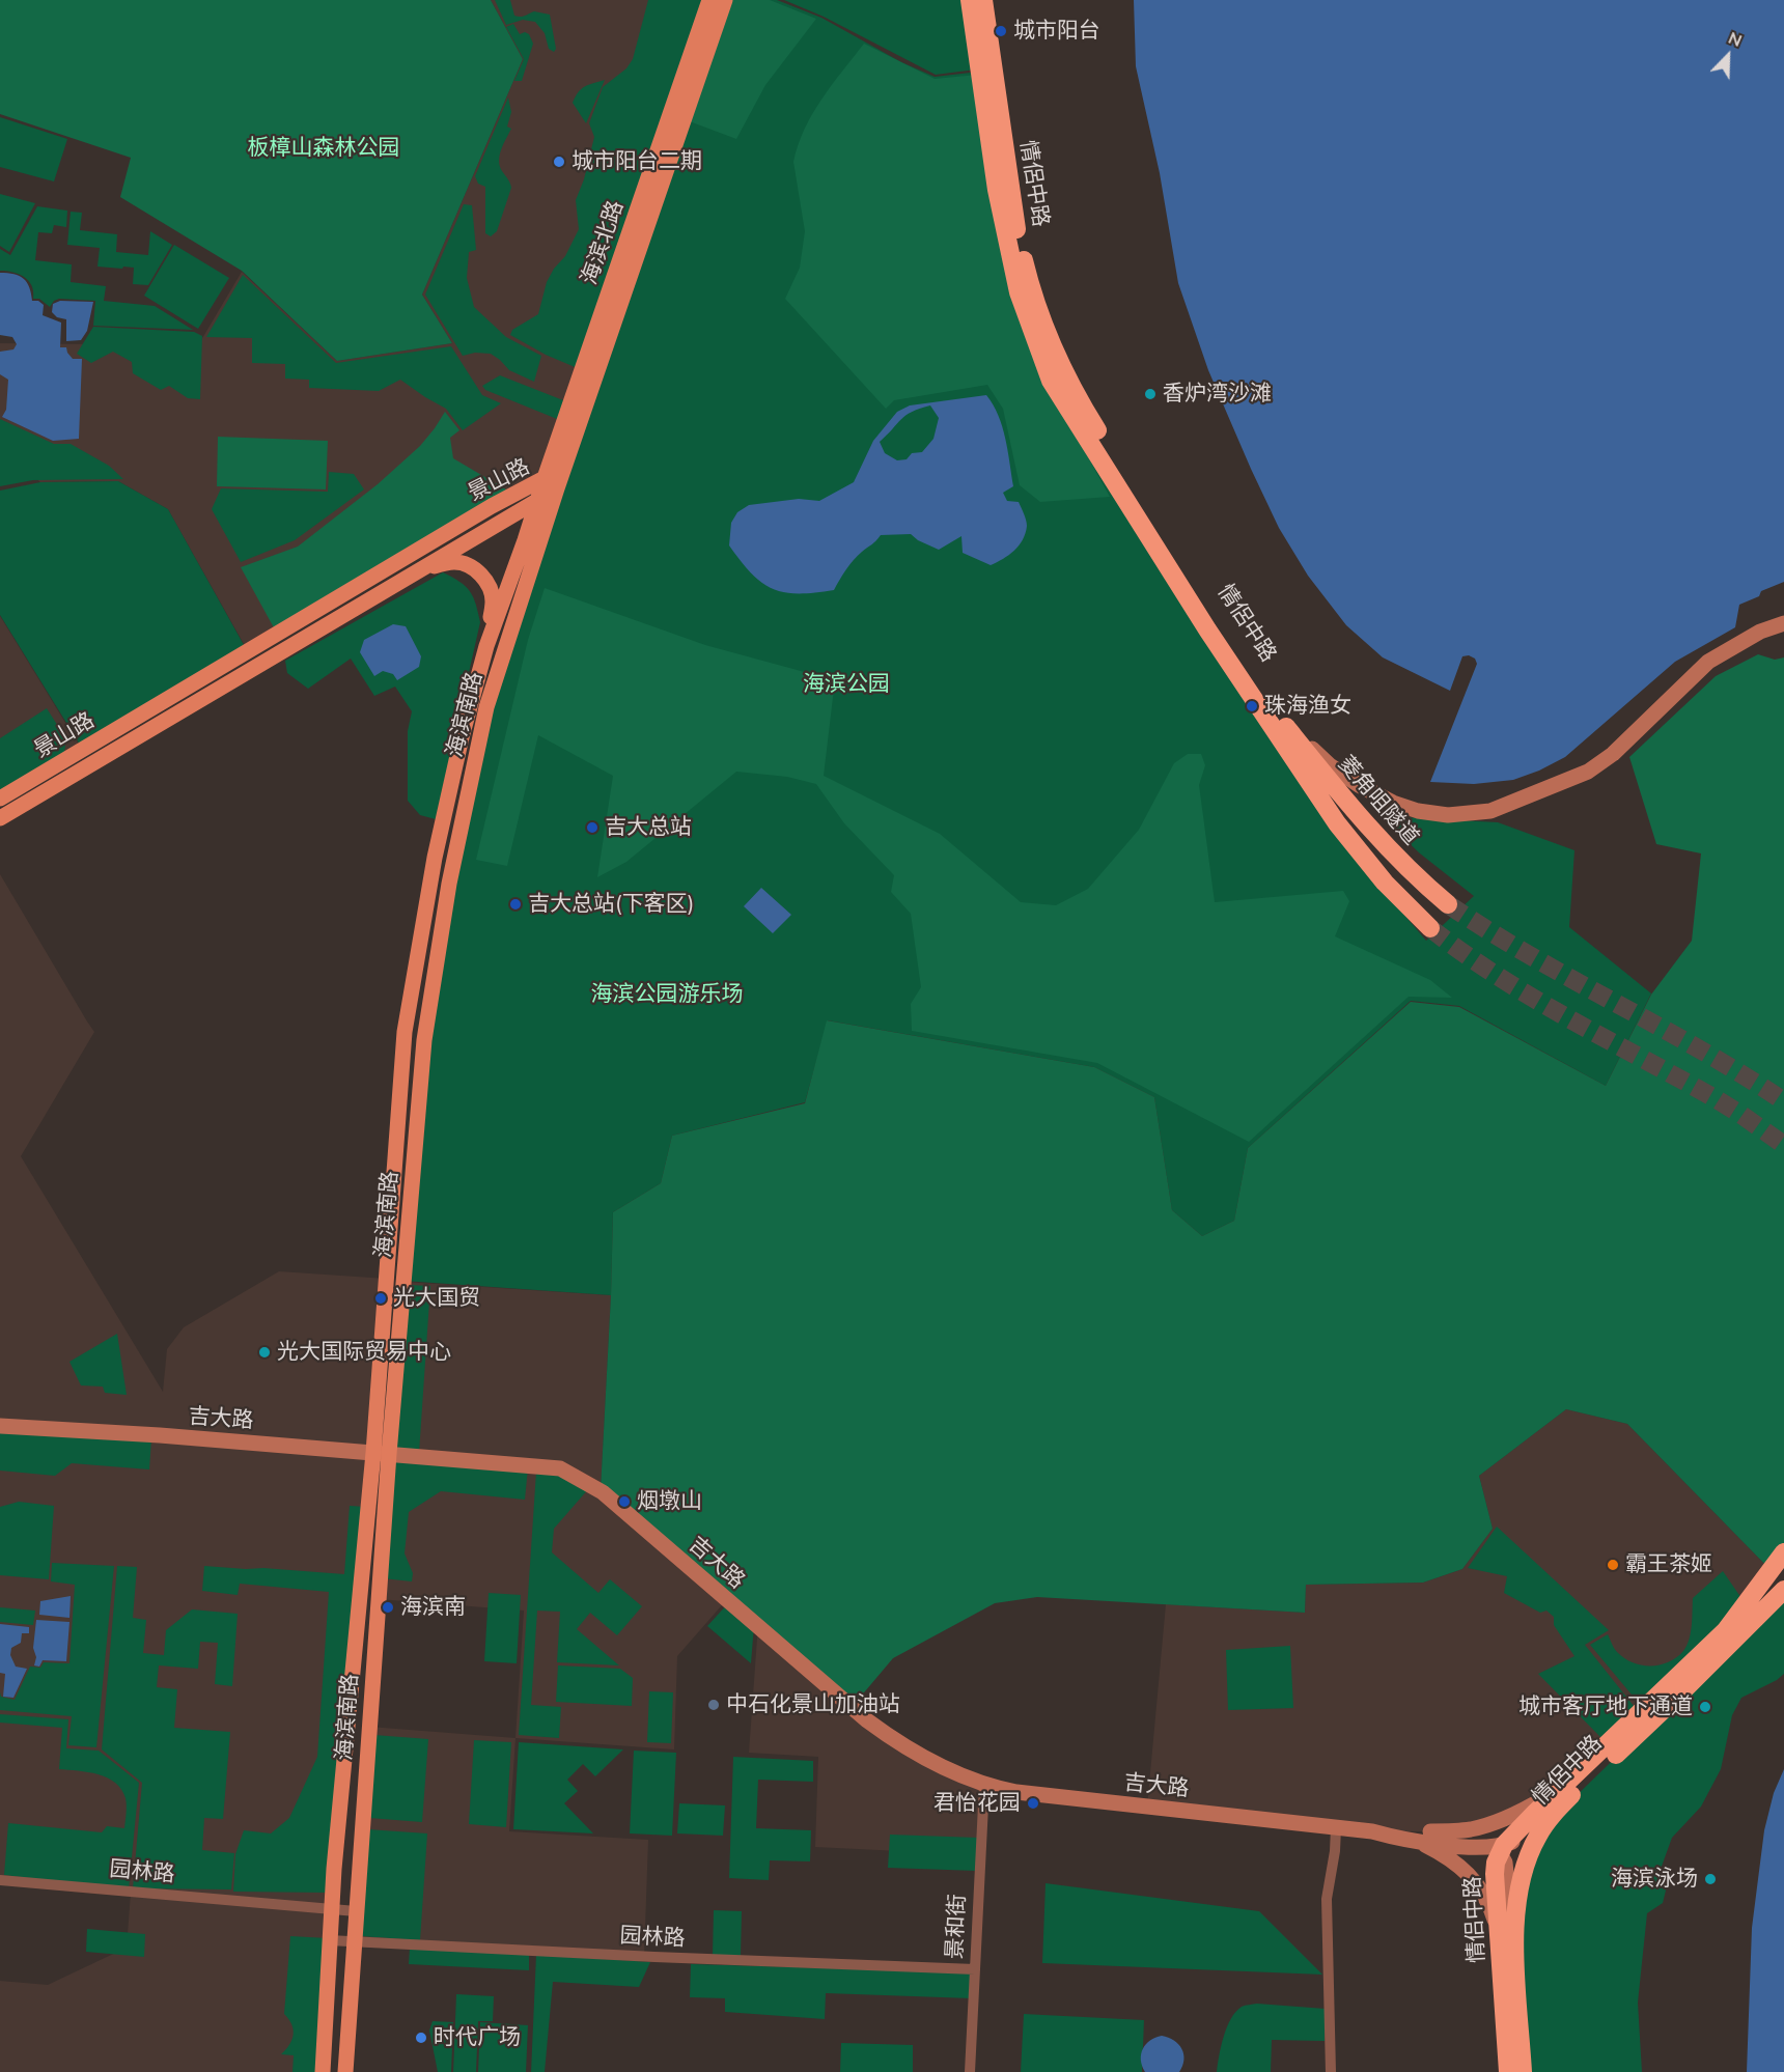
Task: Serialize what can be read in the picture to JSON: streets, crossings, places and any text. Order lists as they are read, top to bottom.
{
  "streets": {
    "highway": ["情侶中路", "菱角咀隧道", "情侣中路"],
    "main road": [
      "海滨北路",
      "景山路",
      "海滨南路",
      "吉大路"
    ],
    "street": ["园林路", "景和街"]
  },
  "crossings": [
    ["情侶中路", "菱角咀隧道"],
    ["情侶中路", "情侣中路"],
    ["海滨北路", "景山路"],
    ["海滨北路", "海滨南路"],
    ["景山路", "海滨南路"],
    ["海滨南路", "吉大路"],
    ["海滨南路", "园林路"],
    ["吉大路", "景和街"],
    ["园林路", "景和街"]
  ],
  "parks": ["板樟山森林公园", "海滨公园", "海滨公园游乐场"],
  "places": [
    "城市阳台",
    "城市阳台二期",
    "香炉湾沙滩",
    "珠海渔女",
    "吉大总站",
    "吉大总站(下客区)",
    "光大国贸",
    "光大国际贸易中心",
    "烟墩山",
    "霸王茶姬",
    "海滨南",
    "中石化景山加油站",
    "城市客厅地下通道",
    "君怡花园",
    "海滨泳场",
    "时代广场"
  ],
  "north": "top right"
}
